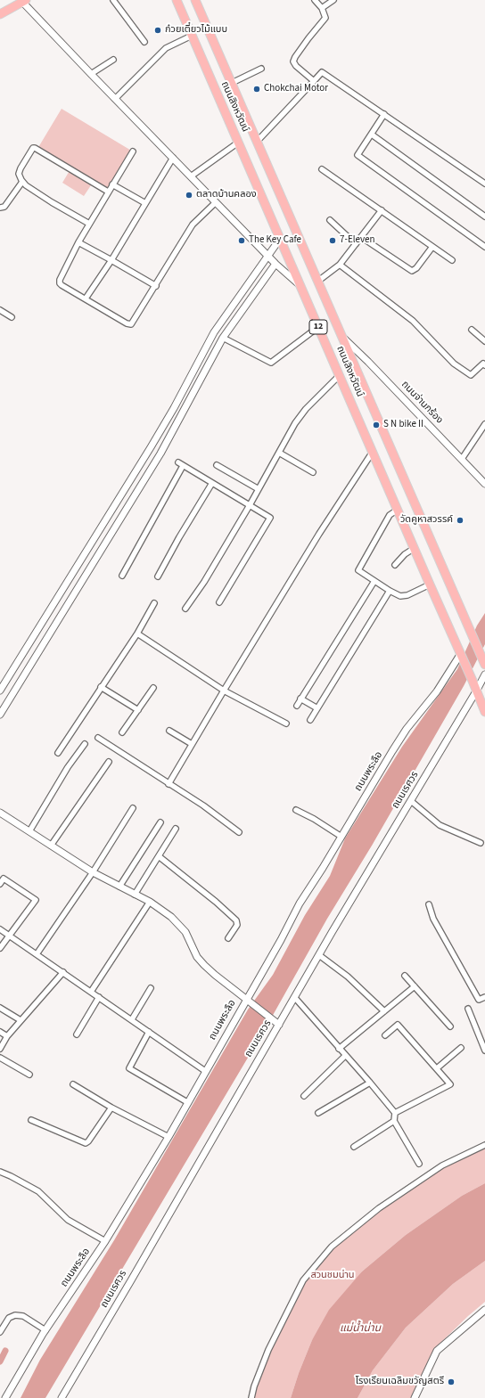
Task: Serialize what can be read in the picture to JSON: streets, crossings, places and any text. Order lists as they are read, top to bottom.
{
  "streets": {
    "main road": ["ถนนสิงหวัฒน์", "12"],
    "street": ["ถนนจ่านกร้อง", "ถนนพระลือ", "ถนนเรศวร"]
  },
  "crossings": [
    ["ถนนสิงหวัฒน์", "ถนนจ่านกร้อง"],
    ["ถนนสิงหวัฒน์", "ถนนพระลือ"],
    ["ถนนสิงหวัฒน์", "ถนนเรศวร"]
  ],
  "water": ["แม่น้ำน่าน"],
  "parks": ["สวนชมน่าน"],
  "places": [
    "ก๋วยเตี๋ยวไม้แบบ",
    "Chokchai Motor",
    "ตลาดบ้านคลอง",
    "The Key Cafe",
    "7-Eleven",
    "S N bike II",
    "วัดคูหาสวรรค์",
    "โรงเรียนเฉลิมขวัญสตรี"
  ]
}
